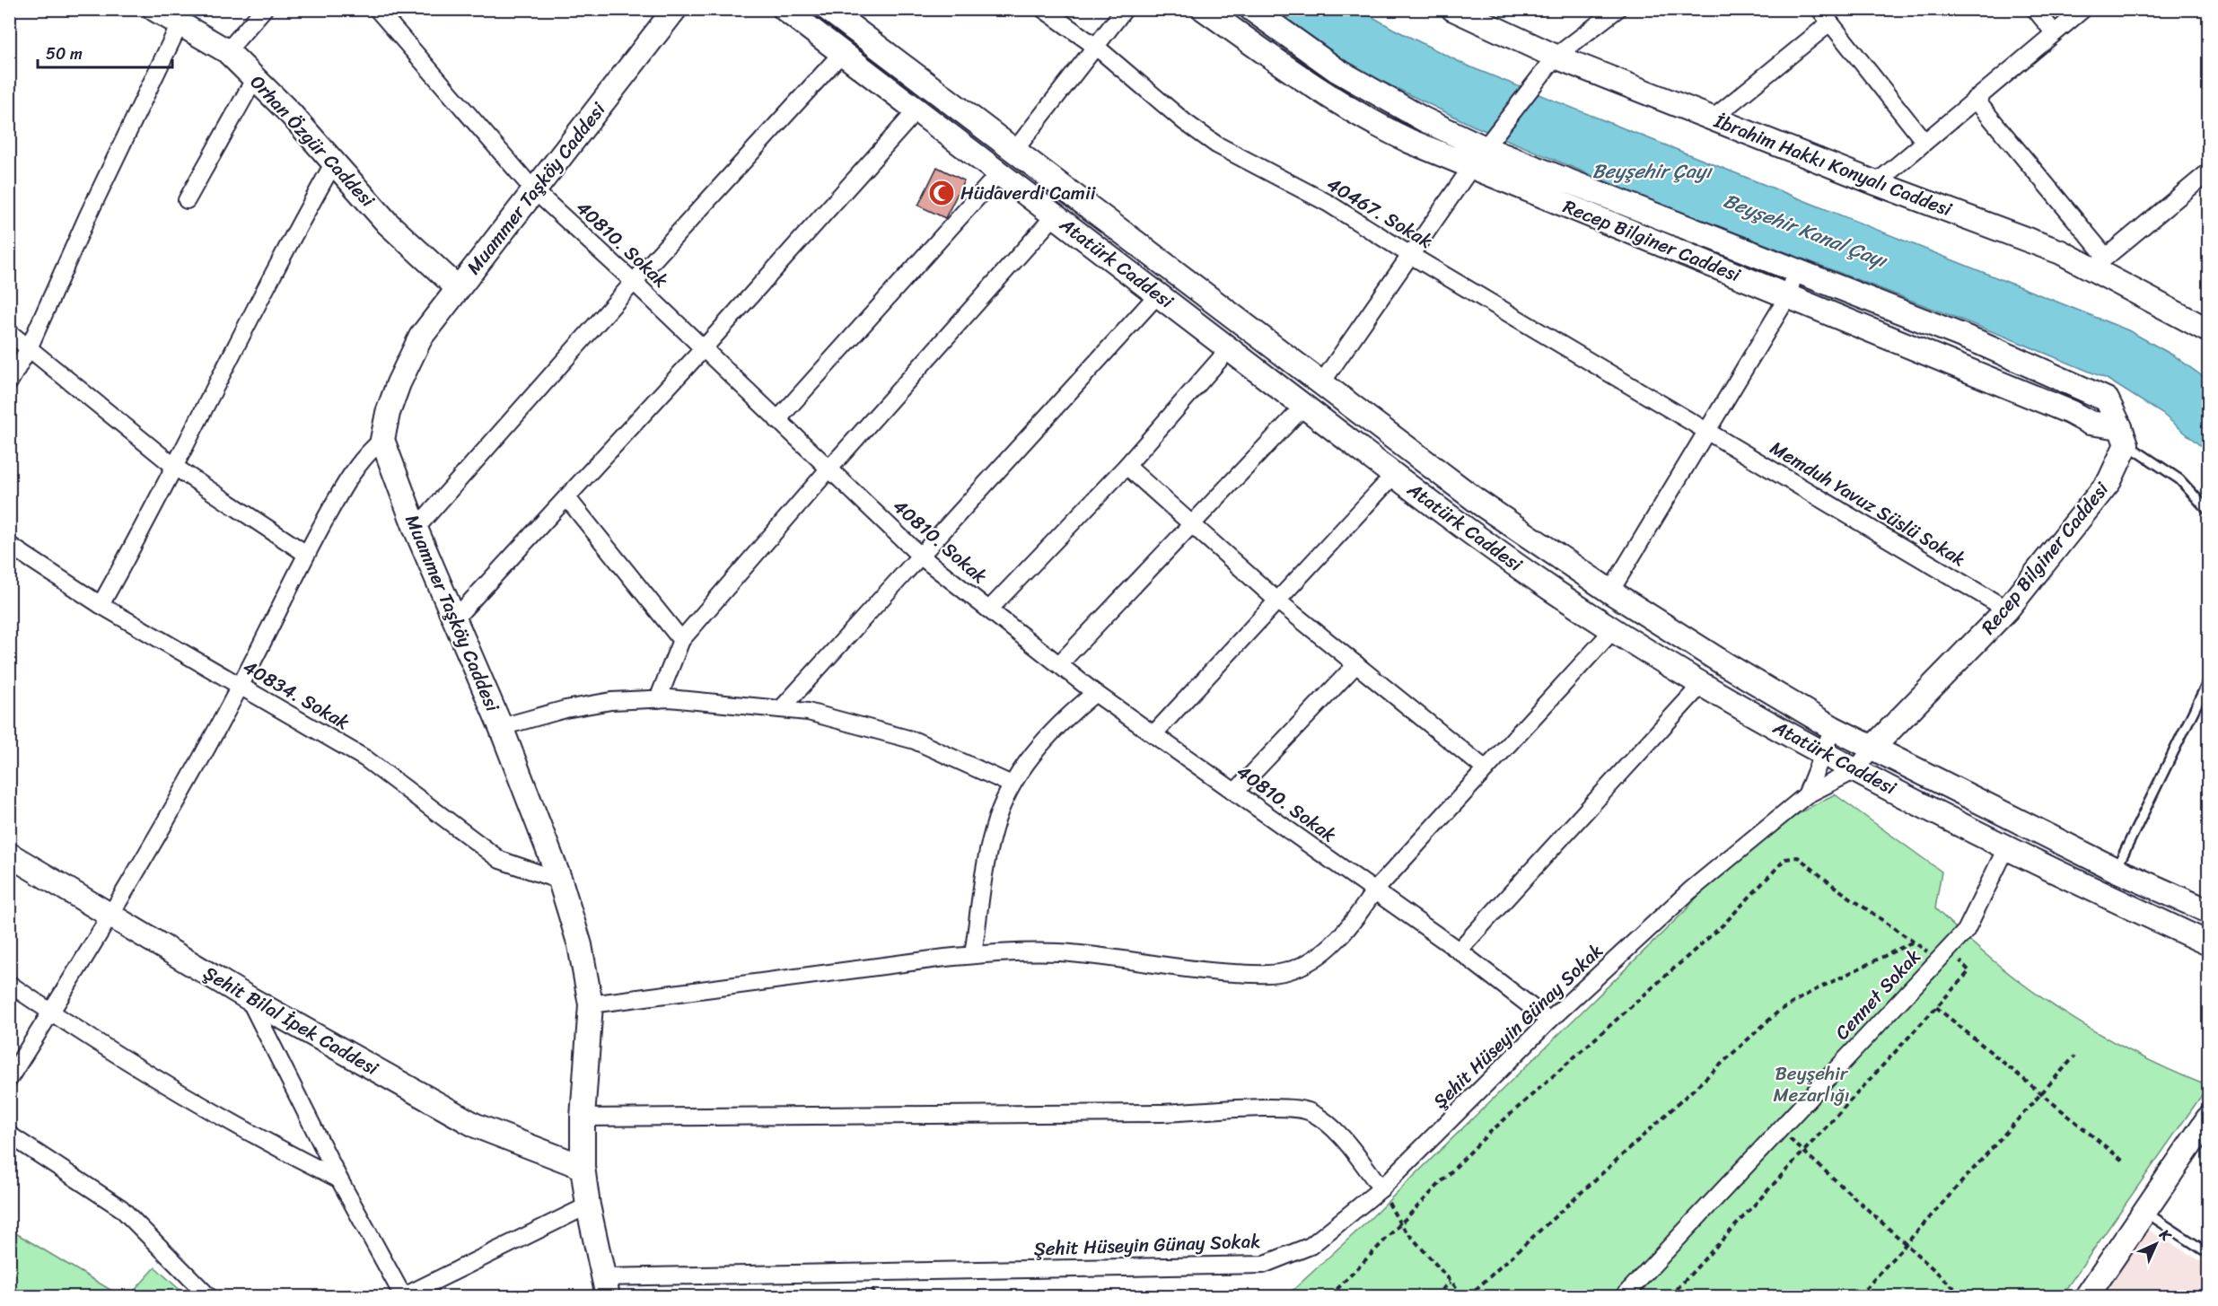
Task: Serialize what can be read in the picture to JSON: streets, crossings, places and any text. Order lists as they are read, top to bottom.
{
  "streets": {
    "street": [
      "Orhan Özgür Caddesi",
      "İbrahim Hakkı Konyalı Caddesi",
      "Muammer Taşköy Caddesi",
      "40467. Sokak",
      "Recep Bilginer Caddesi",
      "40810. Sokak",
      "Atatürk Caddesi",
      "Memduh Yavuz Süslü Sokak",
      "40834. Sokak",
      "Cennet Sokak",
      "Şehit Bilal İpek Caddesi",
      "Şehit Hüseyin Günay Sokak"
    ]
  },
  "crossings": [
    ["Orhan Özgür Caddesi", "Muammer Taşköy Caddesi"],
    ["Muammer Taşköy Caddesi", "40810. Sokak"],
    ["Muammer Taşköy Caddesi", "40834. Sokak"],
    ["Muammer Taşköy Caddesi", "Şehit Bilal İpek Caddesi"],
    ["Muammer Taşköy Caddesi", "Şehit Hüseyin Günay Sokak"],
    ["40467. Sokak", "Memduh Yavuz Süslü Sokak"],
    ["Recep Bilginer Caddesi", "Atatürk Caddesi"],
    ["Recep Bilginer Caddesi", "Memduh Yavuz Süslü Sokak"],
    ["40810. Sokak", "Şehit Hüseyin Günay Sokak"],
    ["Atatürk Caddesi", "Cennet Sokak"],
    ["Atatürk Caddesi", "Şehit Hüseyin Günay Sokak"]
  ],
  "water": ["Beyşehir Çayı", "Beyşehir Kanal Çayı"],
  "parks": ["Beyşehir Mezarlığı"],
  "places": {
    "mosque": ["Hüdaverdi Camii"]
  },
  "scale_bar": "50 m",
  "north": "top right"
}
